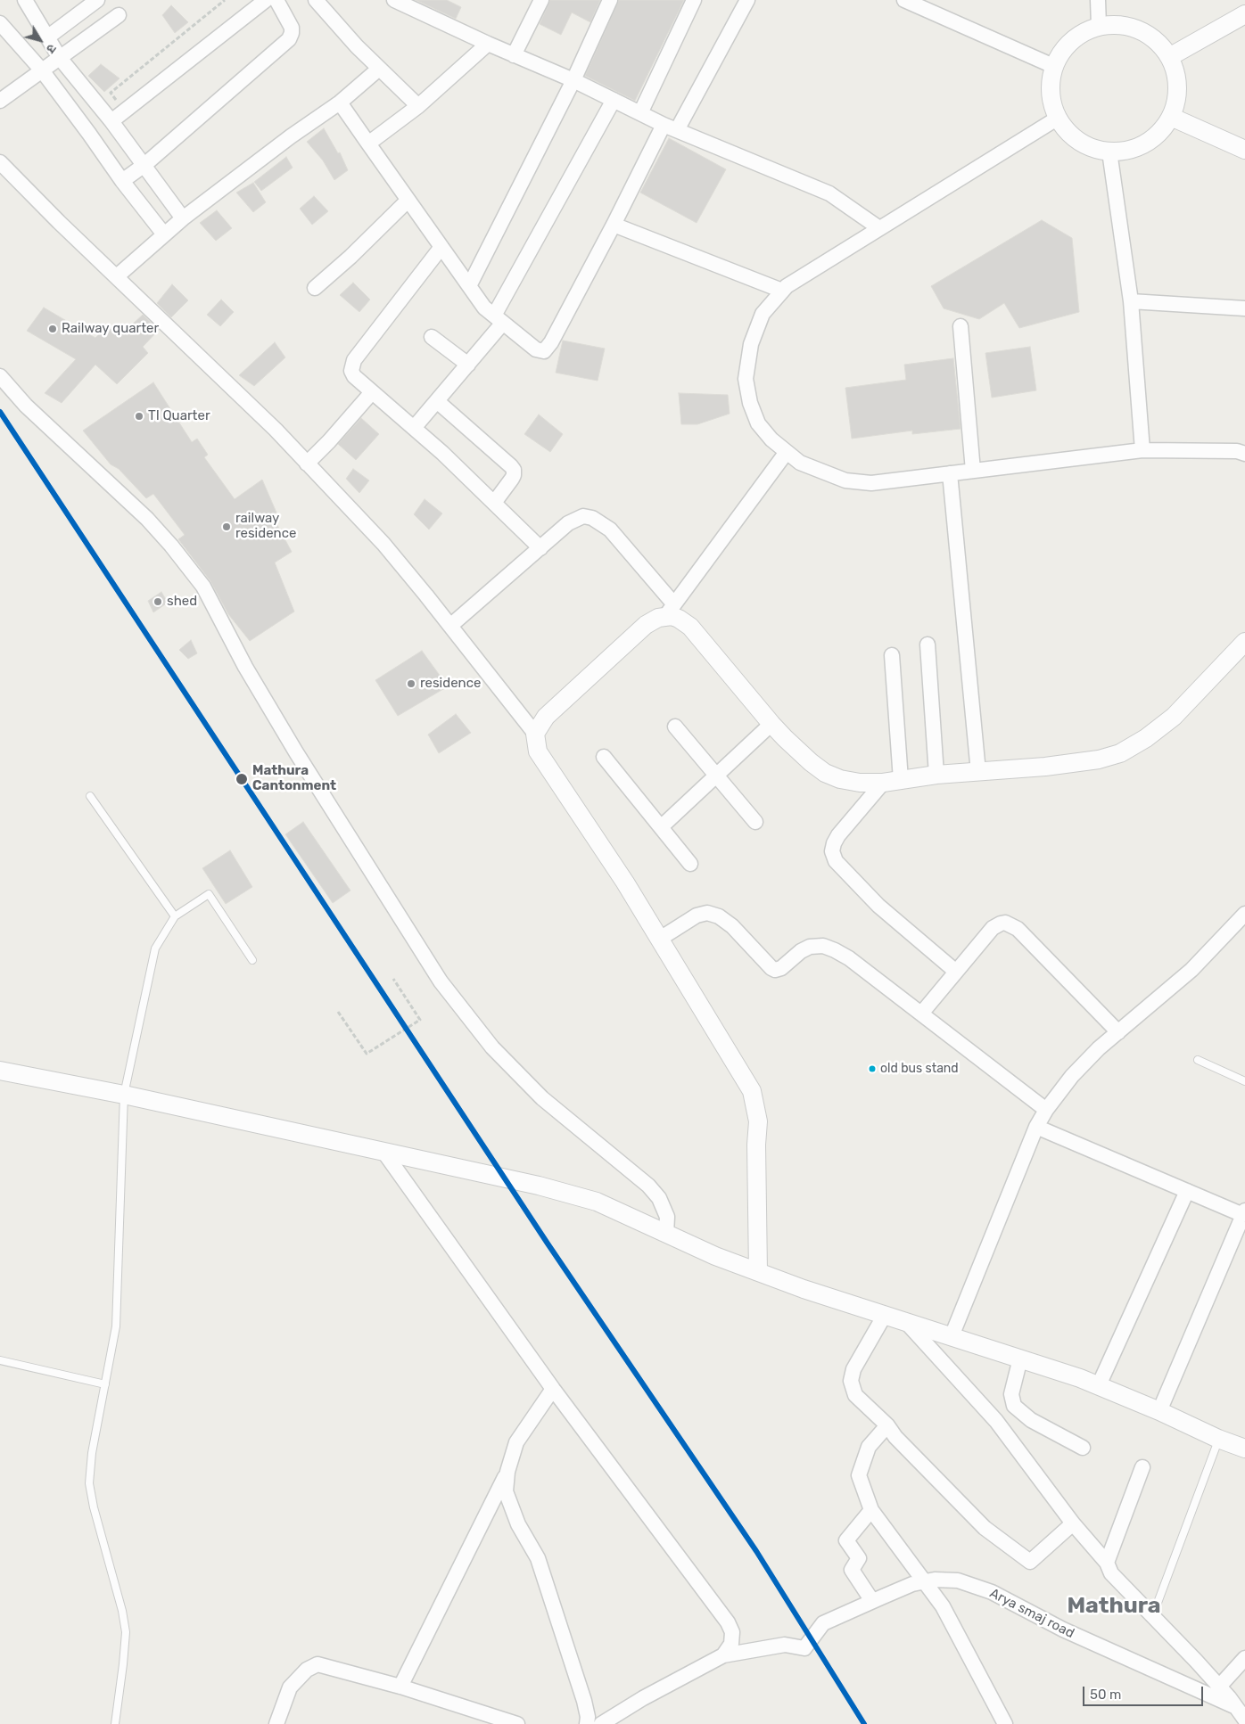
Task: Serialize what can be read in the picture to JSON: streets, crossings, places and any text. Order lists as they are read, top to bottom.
{
  "streets": {
    "street": ["Arya smaj road"]
  },
  "districts": ["Mathura"],
  "places": [
    "Railway quarter",
    "TI Quarter",
    "railway residence",
    "shed",
    "residence",
    "Mathura Cantonment",
    "old bus stand"
  ],
  "scale_bar": "50 m",
  "north": "bottom right"
}
